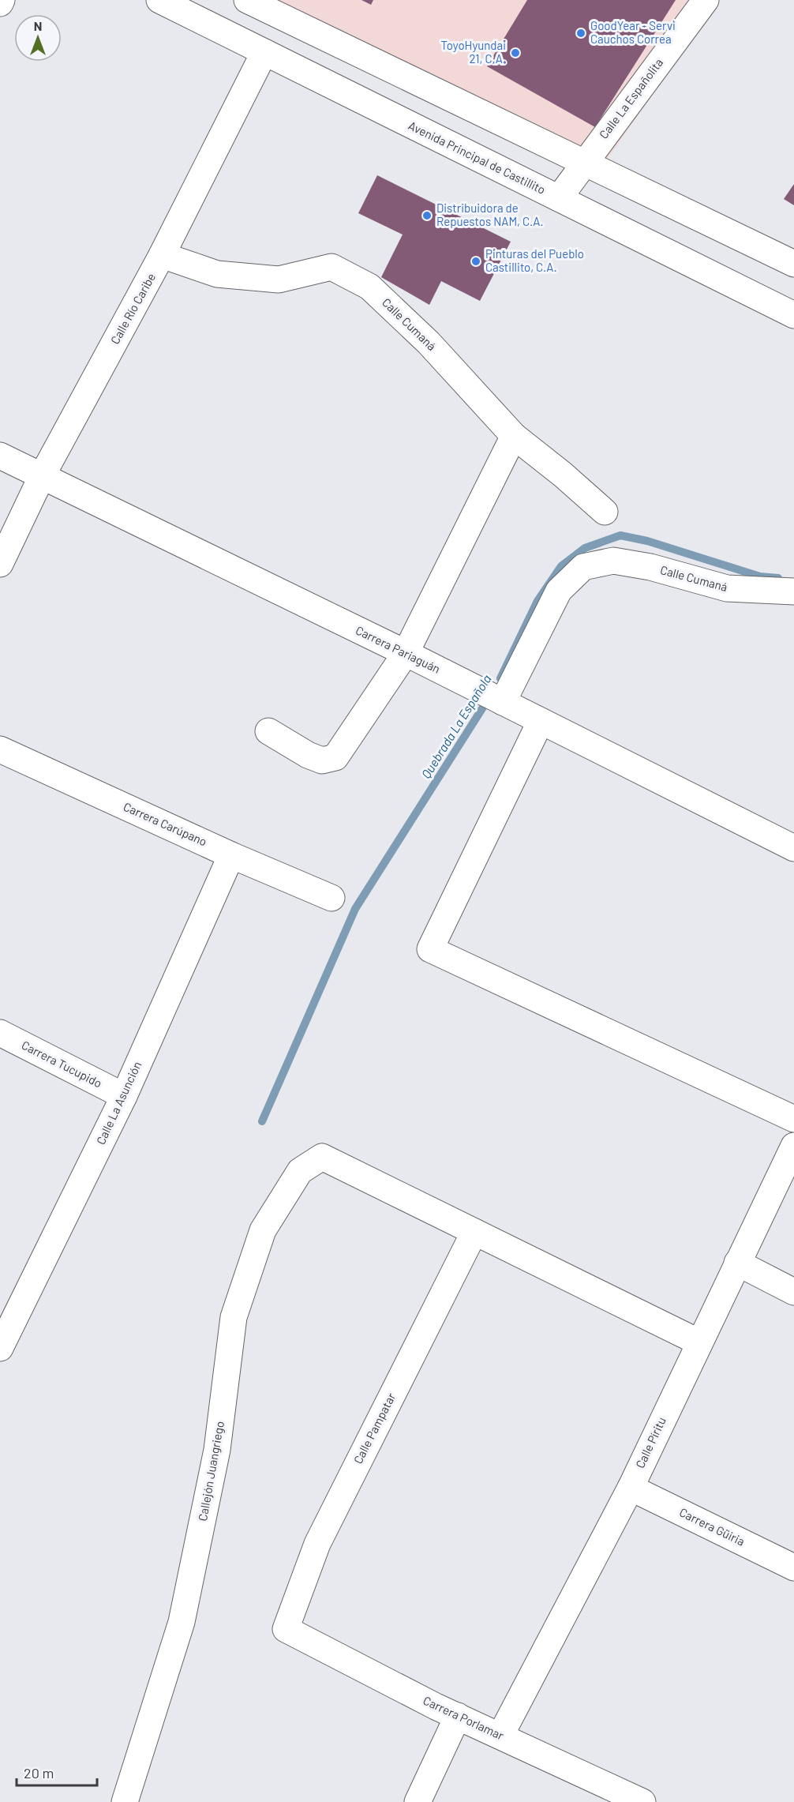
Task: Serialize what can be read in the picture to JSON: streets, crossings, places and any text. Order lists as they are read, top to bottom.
{
  "streets": {
    "street": [
      "Calle La Españolita",
      "Avenida Principal de Castillito",
      "Calle Río Caribe",
      "Calle Cumaná",
      "Carrera Pariaguán",
      "Carrera Carúpano",
      "Carrera Tucupido",
      "Calle La Asunción",
      "Calle Pampatar",
      "Calle Píritu",
      "Callejón Juangriego",
      "Carrera Güiria",
      "Carrera Porlamar"
    ]
  },
  "crossings": [
    ["Calle La Españolita", "Avenida Principal de Castillito"],
    ["Avenida Principal de Castillito", "Calle Río Caribe"],
    ["Calle Río Caribe", "Calle Cumaná"],
    ["Calle Río Caribe", "Carrera Pariaguán"],
    ["Calle Cumaná", "Carrera Pariaguán"],
    ["Carrera Carúpano", "Calle La Asunción"],
    ["Carrera Tucupido", "Calle La Asunción"],
    ["Calle Pampatar", "Callejón Juangriego"],
    ["Calle Pampatar", "Carrera Porlamar"],
    ["Calle Píritu", "Carrera Güiria"],
    ["Calle Píritu", "Carrera Porlamar"]
  ],
  "water": ["Quebrada La Española"],
  "places": [
    "GoodYear - Servi Cauchos Correa",
    "ToyoHyundai 21, C.A.",
    "Distribuidora de Repuestos NAM, C.A.",
    "Pinturas del Pueblo Castillito, C.A."
  ],
  "scale_bar": "20 m",
  "north": "top"
}
